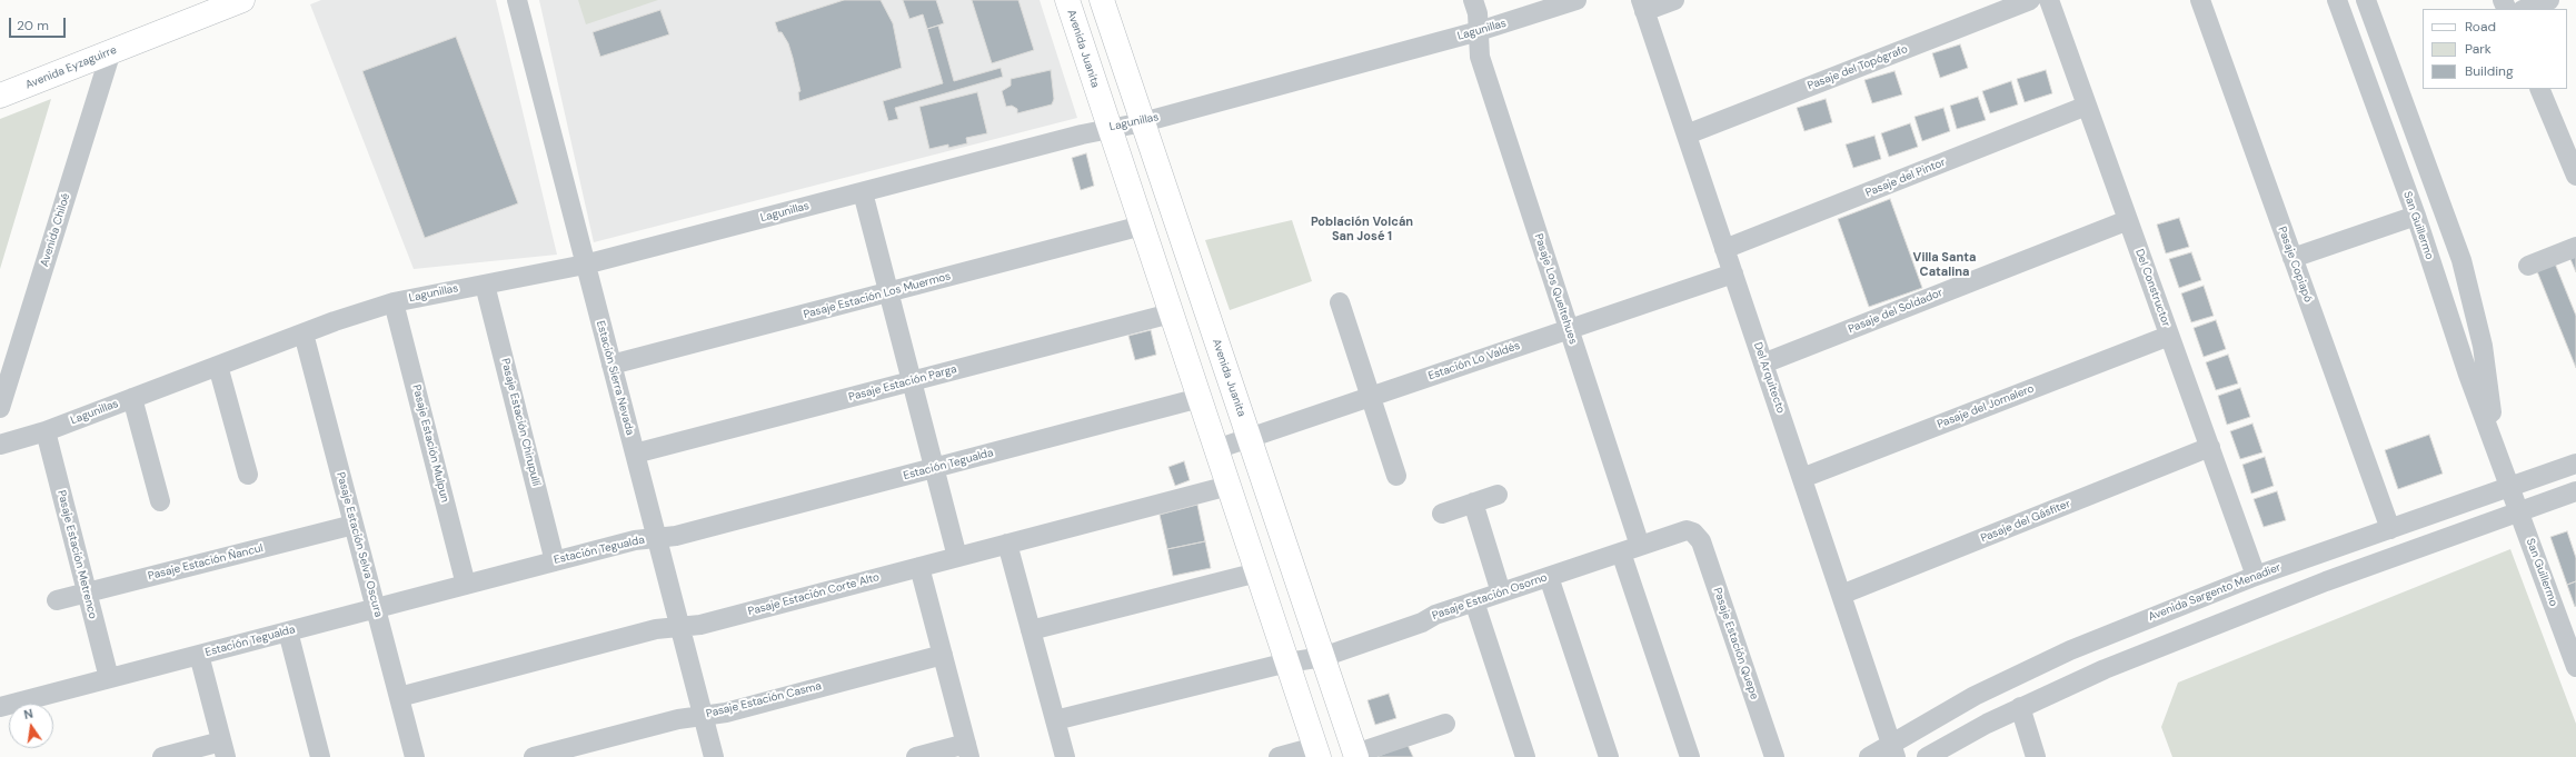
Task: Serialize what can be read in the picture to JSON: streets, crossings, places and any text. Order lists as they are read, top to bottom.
{
  "streets": {
    "main road": ["Avenida Juanita", "Avenida Eyzaguirre"],
    "street": [
      "Lagunillas",
      "Pasaje del Topógrafo",
      "Pasaje del Pintor",
      "San Guillermo",
      "Avenida Chiloé",
      "Pasaje Copiapó",
      "Del Constructor",
      "Pasaje Los Queltehues",
      "Pasaje Estación Los Muermos",
      "Pasaje del Soldador",
      "Estación Lo Valdés",
      "Estación Sierra Nevada",
      "Del Arquitecto",
      "Pasaje Estación Parga",
      "Pasaje del Jornalero",
      "Pasaje Estación Chirupulli",
      "Pasaje Estación Mulpun",
      "Estación Tegualda",
      "Pasaje del Gásfiter",
      "Pasaje Estación Selva Oscura",
      "Pasaje Estación Metrenco",
      "Pasaje Estación Ñancul",
      "Avenida Sargento Menadier",
      "Pasaje Estación Corte Alto",
      "Pasaje Estación Osorno",
      "Pasaje Estación Quepe",
      "Pasaje Estación Casma"
    ]
  },
  "crossings": [
    ["Lagunillas", "Avenida Juanita"],
    ["Lagunillas", "Pasaje Los Queltehues"],
    ["Lagunillas", "Estación Sierra Nevada"],
    ["Lagunillas", "Pasaje Estación Chirupulli"],
    ["Lagunillas", "Pasaje Estación Mulpun"],
    ["Lagunillas", "Pasaje Estación Selva Oscura"],
    ["Lagunillas", "Pasaje Estación Metrenco"],
    ["Avenida Juanita", "Pasaje Estación Los Muermos"],
    ["Avenida Juanita", "Estación Lo Valdés"],
    ["Avenida Juanita", "Pasaje Estación Parga"],
    ["Avenida Juanita", "Estación Tegualda"],
    ["Avenida Juanita", "Pasaje Estación Corte Alto"],
    ["Avenida Juanita", "Pasaje Estación Osorno"],
    ["Avenida Eyzaguirre", "Avenida Chiloé"],
    ["Pasaje del Topógrafo", "Del Arquitecto"],
    ["Pasaje del Pintor", "Del Constructor"],
    ["Pasaje del Pintor", "Del Arquitecto"],
    ["San Guillermo", "Avenida Sargento Menadier"],
    ["Pasaje Copiapó", "Avenida Sargento Menadier"],
    ["Del Constructor", "Pasaje del Soldador"],
    ["Del Constructor", "Pasaje del Jornalero"],
    ["Del Constructor", "Pasaje del Gásfiter"],
    ["Del Constructor", "Avenida Sargento Menadier"],
    ["Pasaje Los Queltehues", "Estación Lo Valdés"],
    ["Pasaje Los Queltehues", "Pasaje Estación Osorno"],
    ["Pasaje Estación Los Muermos", "Estación Sierra Nevada"],
    ["Pasaje del Soldador", "Del Arquitecto"],
    ["Estación Lo Valdés", "Del Arquitecto"],
    ["Estación Sierra Nevada", "Pasaje Estación Parga"],
    ["Estación Sierra Nevada", "Estación Tegualda"],
    ["Estación Sierra Nevada", "Pasaje Estación Corte Alto"],
    ["Estación Sierra Nevada", "Pasaje Estación Casma"],
    ["Del Arquitecto", "Pasaje del Jornalero"],
    ["Del Arquitecto", "Pasaje del Gásfiter"],
    ["Del Arquitecto", "Avenida Sargento Menadier"],
    ["Pasaje Estación Chirupulli", "Estación Tegualda"],
    ["Pasaje Estación Mulpun", "Estación Tegualda"],
    ["Estación Tegualda", "Pasaje Estación Selva Oscura"],
    ["Estación Tegualda", "Pasaje Estación Metrenco"],
    ["Pasaje Estación Selva Oscura", "Pasaje Estación Ñancul"],
    ["Pasaje Estación Selva Oscura", "Pasaje Estación Corte Alto"],
    ["Pasaje Estación Metrenco", "Pasaje Estación Ñancul"],
    ["Pasaje Estación Osorno", "Pasaje Estación Quepe"]
  ],
  "districts": ["Población Volcán San José 1", "Villa Santa Catalina"],
  "legend": ["Road", "Park", "Building"],
  "scale_bar": "20 m",
  "north": "top"
}
